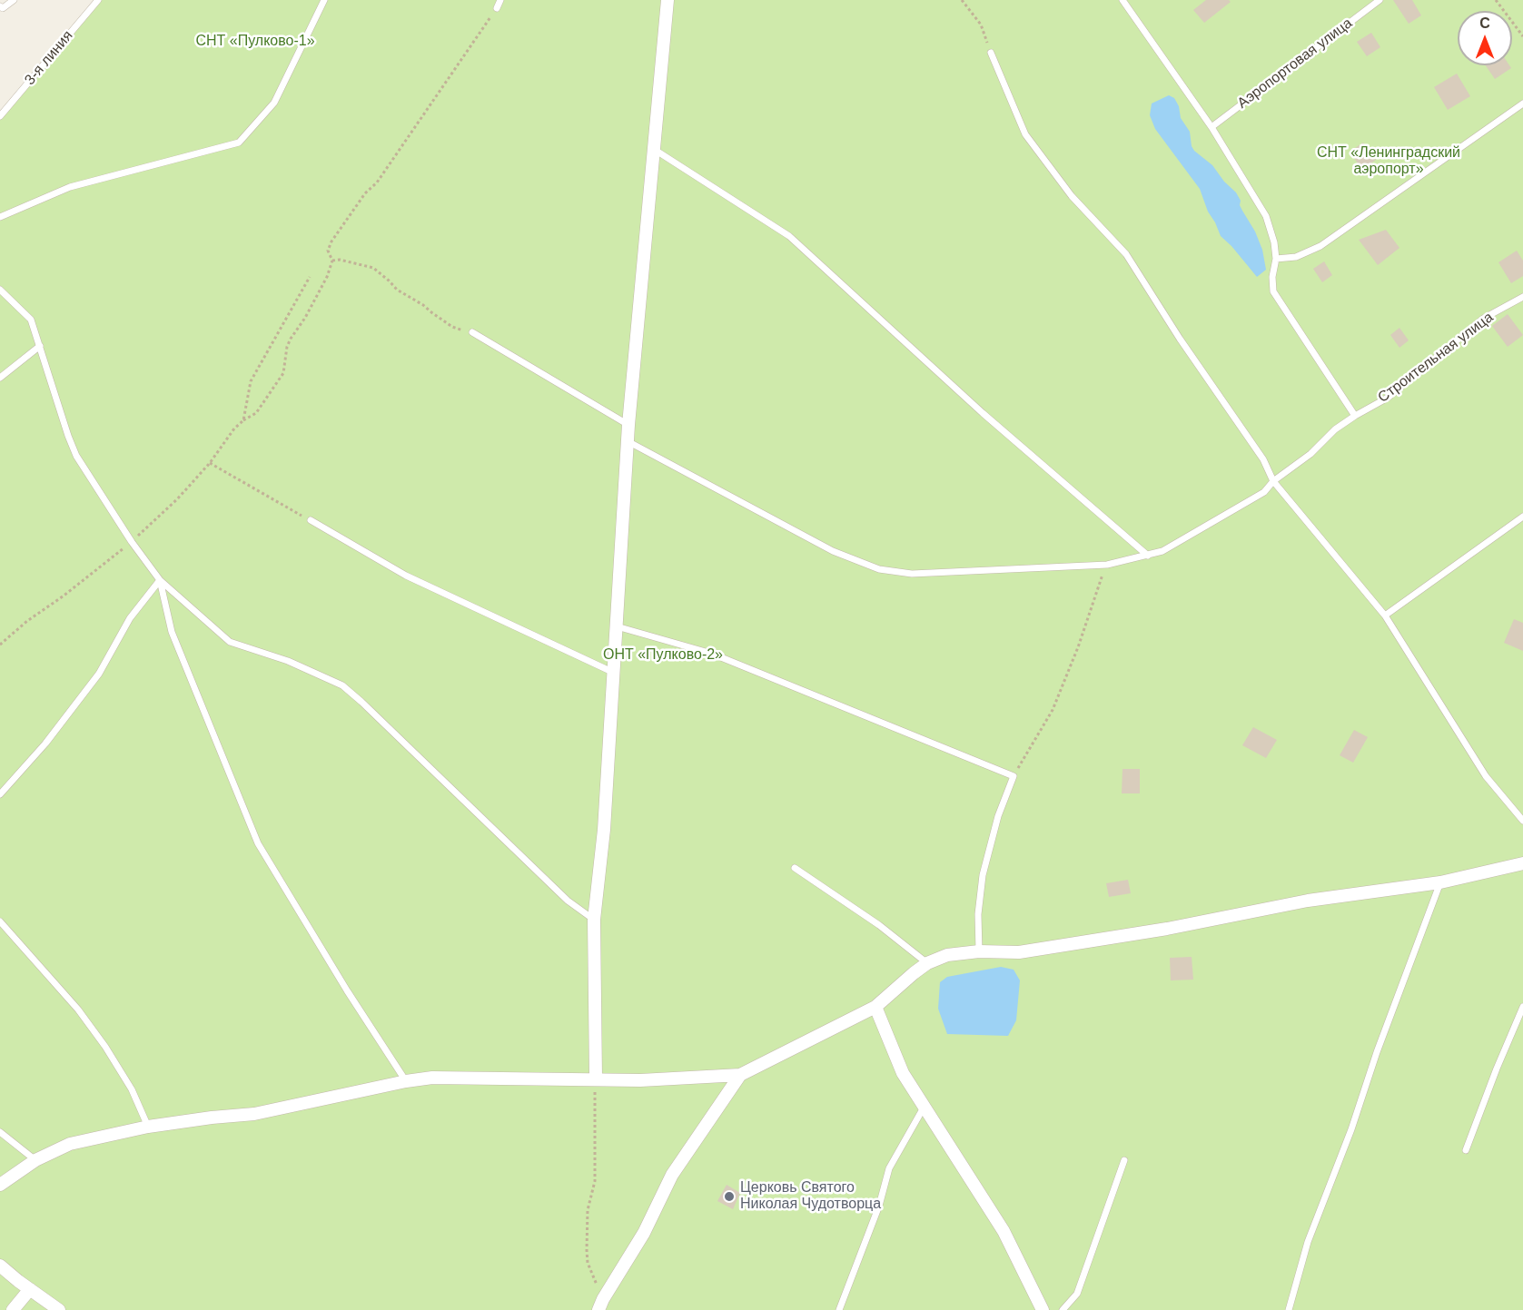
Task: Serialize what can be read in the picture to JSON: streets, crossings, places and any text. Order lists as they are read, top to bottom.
{
  "streets": {
    "lane": ["3-я линия", "Аэропортовая улица", "Строительная улица"]
  },
  "parks": ["СНТ «Пулково-1»", "СНТ «Ленинградский аэропорт»", "ОНТ «Пулково-2»"],
  "places": ["Церковь Святого Николая Чудотворца"],
  "north": "top"
}
